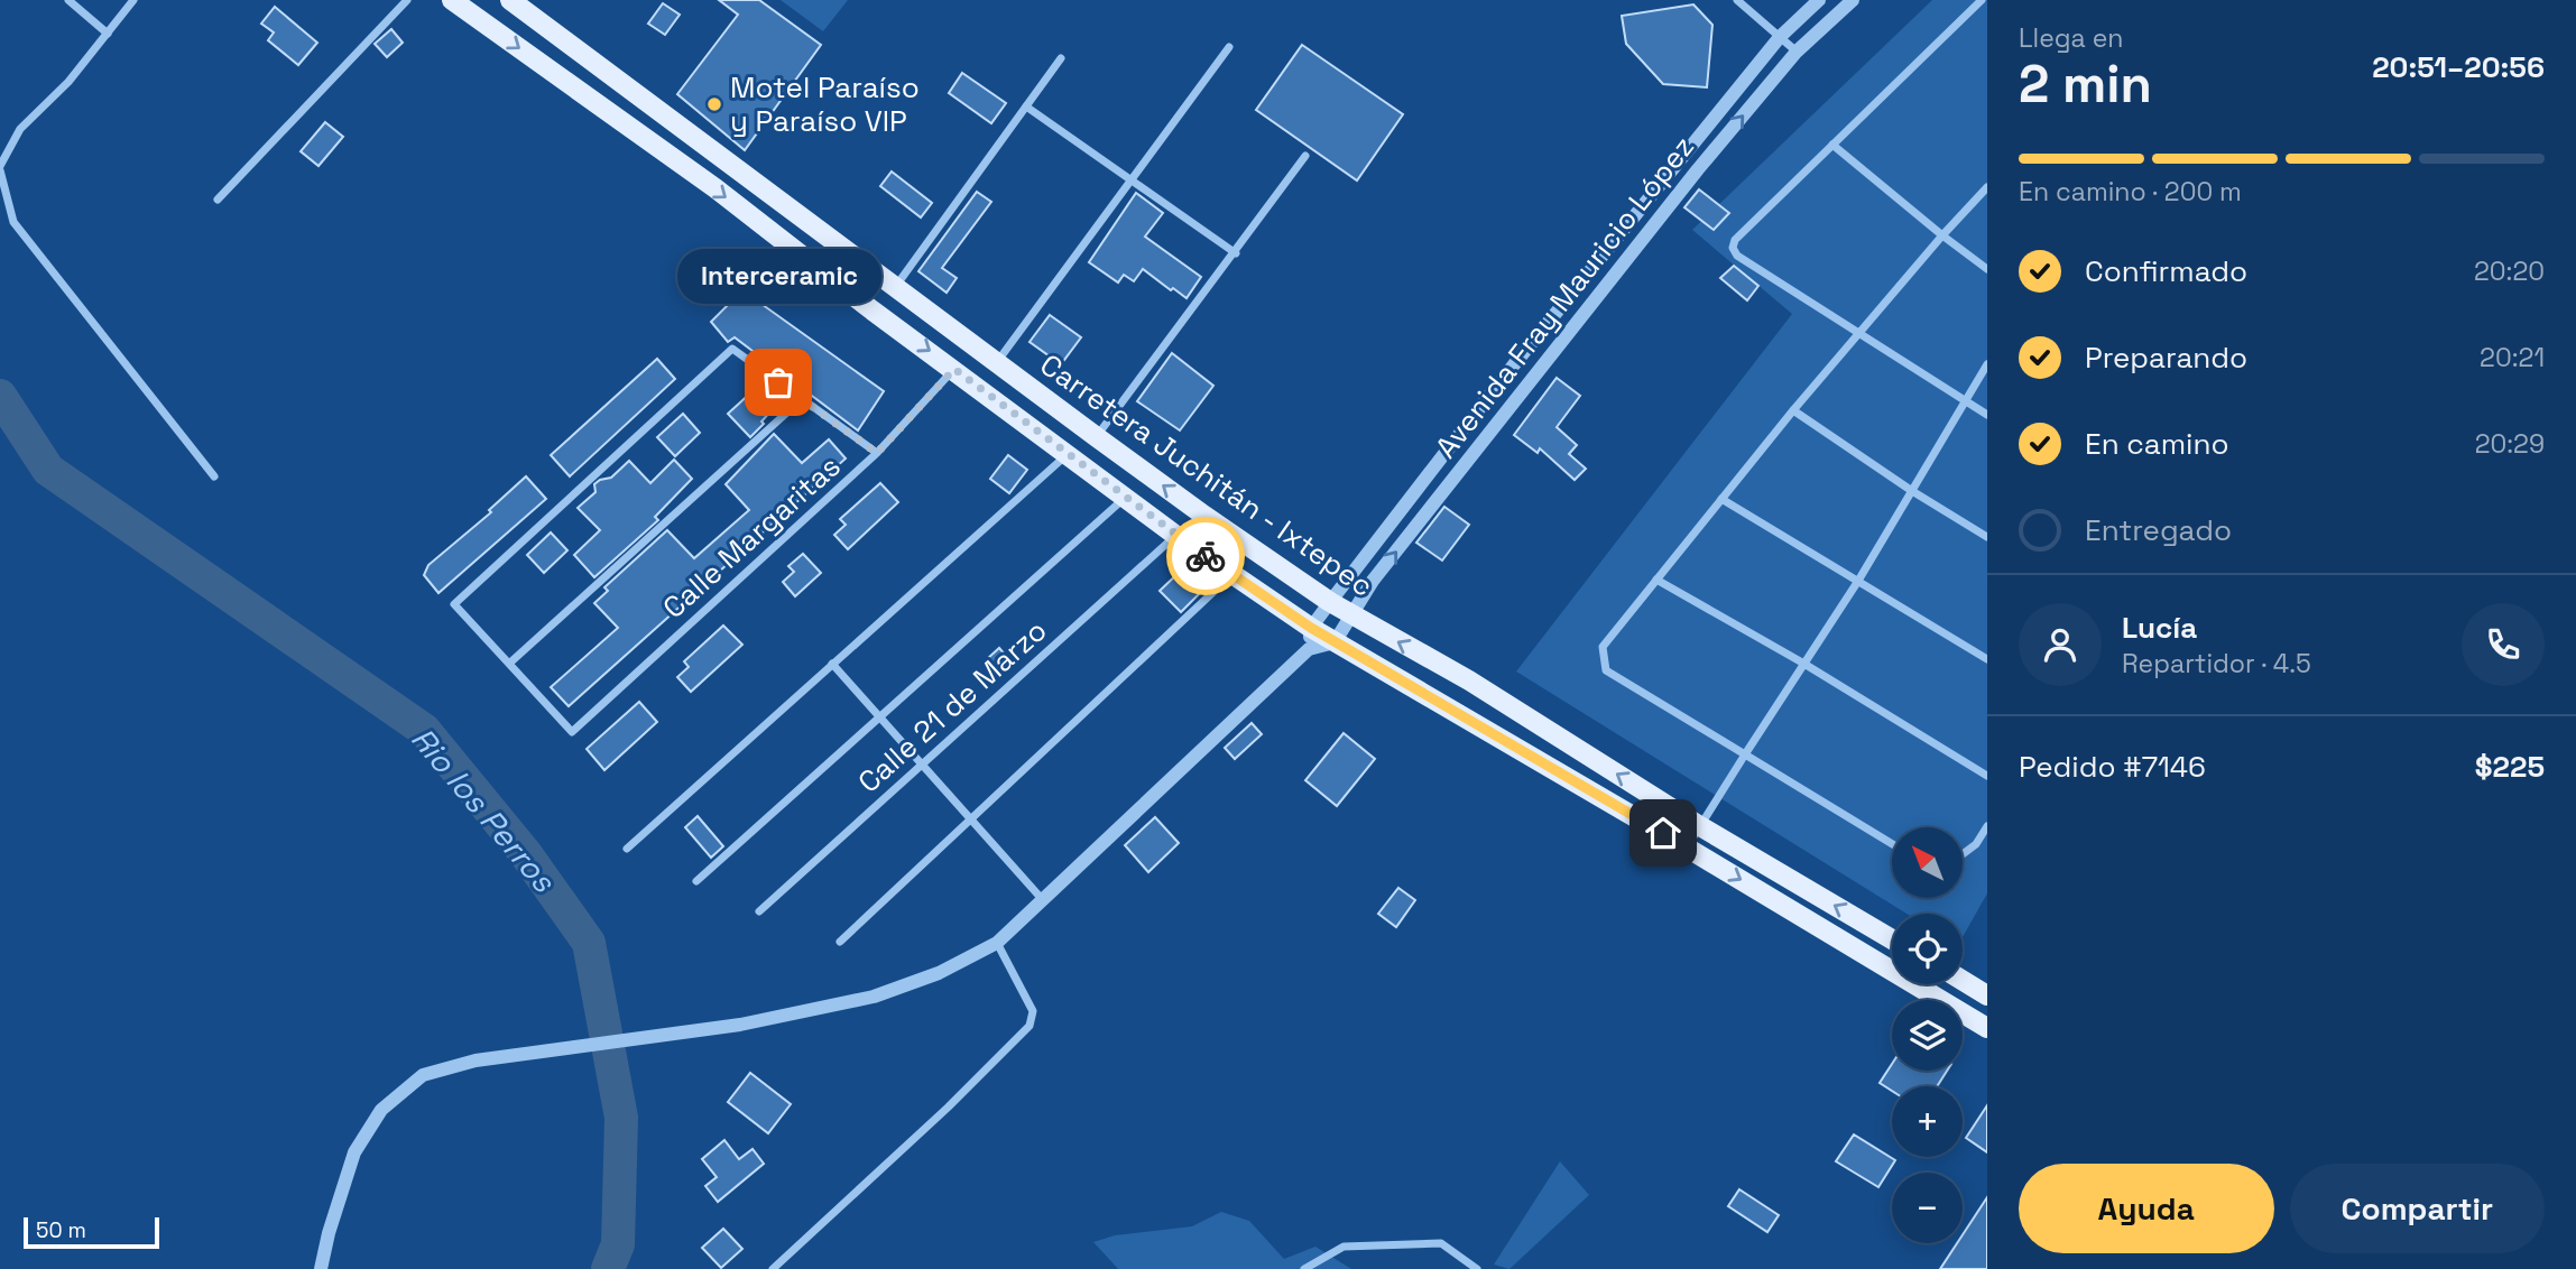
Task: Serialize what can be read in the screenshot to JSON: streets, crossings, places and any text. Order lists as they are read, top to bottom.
{
  "streets": {
    "main road": ["Carretera Juchitán - Ixtepec"],
    "street": ["Avenida Fray Mauricio López", "Calle Margaritas", "Calle 21 de Marzo"]
  },
  "crossings": [
    ["Avenida Fray Mauricio López", "Carretera Juchitán - Ixtepec"],
    ["Carretera Juchitán - Ixtepec", "Calle Margaritas"],
    ["Carretera Juchitán - Ixtepec", "Calle 21 de Marzo"]
  ],
  "water": ["Rio los Perros"],
  "places": ["Motel Paraíso y Paraíso VIP", "Interceramic"],
  "scale_bar": "50 m",
  "north": "top left",
  "page": {
    "heading": ["2 min", "Llega en", "20:51–20:56"],
    "panel": [
      "Lucía",
      "Repartidor · 4.5",
      "Pedido #7146",
      "$225"
    ],
    "bar": "En camino · 200 m",
    "list": [
      ["Confirmado", "20:20"],
      ["Preparando", "20:21"],
      ["En camino", "20:29"],
      "Entregado"
    ],
    "bubble": "Interceramic",
    "map_buttons": ["+", "−"],
    "buttons": ["Ayuda", "Compartir"],
    "scale": "50 m"
  }
}
